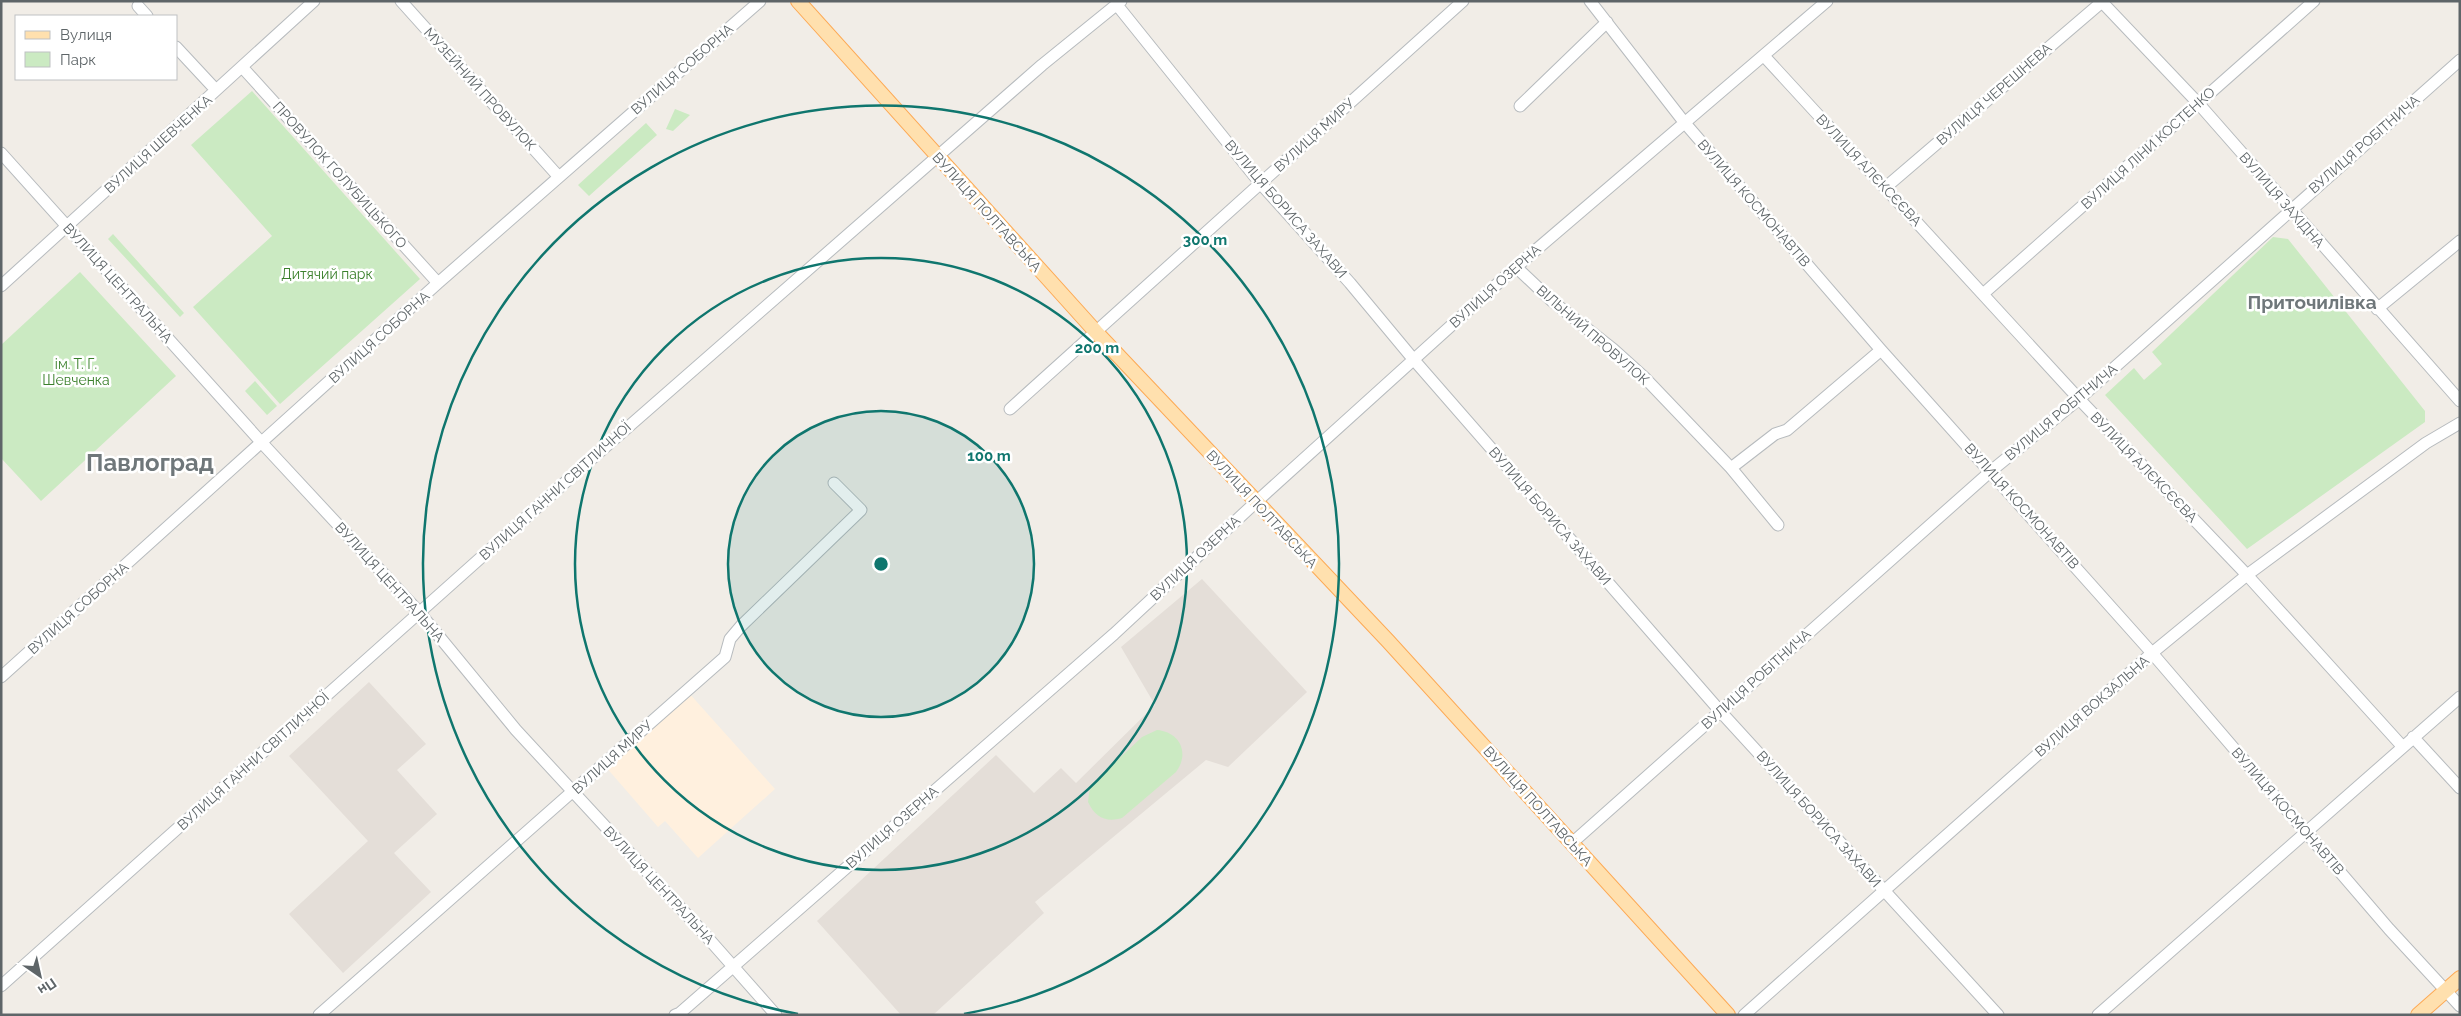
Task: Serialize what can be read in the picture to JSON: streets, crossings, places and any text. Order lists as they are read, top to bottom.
{
  "streets": {
    "main road": ["ВУЛИЦЯ ПОЛТАВСЬКА"],
    "street": [
      "ВУЛИЦЯ СОБОРНА",
      "МУЗЕЙНИЙ ПРОВУЛОК",
      "ВУЛИЦЯ ЧЕРЕШНЕВА",
      "ВУЛИЦЯ МИРУ",
      "ВУЛИЦЯ ШЕВЧЕНКА",
      "ВУЛИЦЯ РОБІТНИЧА",
      "ВУЛИЦЯ ЛІНИ КОСТЕНКО",
      "ВУЛИЦЯ АЛЄКСЄЄВА",
      "ПРОВУЛОК ГОЛУБИЦЬКОГО",
      "ВУЛИЦЯ ЗАХІДНА",
      "ВУЛИЦЯ КОСМОНАВТІВ",
      "ВУЛИЦЯ БОРИСА ЗАХАВИ",
      "ВУЛИЦЯ ЦЕНТРАЛЬНА",
      "ВУЛИЦЯ ОЗЕРНА",
      "ВІЛЬНИЙ ПРОВУЛОК",
      "ВУЛИЦЯ ГАННИ СВІТЛИЧНОЇ",
      "ВУЛИЦЯ ВОКЗАЛЬНА"
    ]
  },
  "crossings": [
    ["ВУЛИЦЯ СОБОРНА", "МУЗЕЙНИЙ ПРОВУЛОК"],
    ["ВУЛИЦЯ СОБОРНА", "ПРОВУЛОК ГОЛУБИЦЬКОГО"],
    ["ВУЛИЦЯ СОБОРНА", "ВУЛИЦЯ ЦЕНТРАЛЬНА"],
    ["ВУЛИЦЯ ЧЕРЕШНЕВА", "ВУЛИЦЯ АЛЄКСЄЄВА"],
    ["ВУЛИЦЯ ЧЕРЕШНЕВА", "ВУЛИЦЯ ЗАХІДНА"],
    ["ВУЛИЦЯ МИРУ", "ВУЛИЦЯ БОРИСА ЗАХАВИ"],
    ["ВУЛИЦЯ МИРУ", "ВУЛИЦЯ ПОЛТАВСЬКА"],
    ["ВУЛИЦЯ МИРУ", "ВУЛИЦЯ ЦЕНТРАЛЬНА"],
    ["ВУЛИЦЯ ШЕВЧЕНКА", "ПРОВУЛОК ГОЛУБИЦЬКОГО"],
    ["ВУЛИЦЯ ШЕВЧЕНКА", "ВУЛИЦЯ ЦЕНТРАЛЬНА"],
    ["ВУЛИЦЯ РОБІТНИЧА", "ВУЛИЦЯ АЛЄКСЄЄВА"],
    ["ВУЛИЦЯ РОБІТНИЧА", "ВУЛИЦЯ ЗАХІДНА"],
    ["ВУЛИЦЯ РОБІТНИЧА", "ВУЛИЦЯ КОСМОНАВТІВ"],
    ["ВУЛИЦЯ РОБІТНИЧА", "ВУЛИЦЯ БОРИСА ЗАХАВИ"],
    ["ВУЛИЦЯ РОБІТНИЧА", "ВУЛИЦЯ ПОЛТАВСЬКА"],
    ["ВУЛИЦЯ ЛІНИ КОСТЕНКО", "ВУЛИЦЯ АЛЄКСЄЄВА"],
    ["ВУЛИЦЯ ЛІНИ КОСТЕНКО", "ВУЛИЦЯ ЗАХІДНА"],
    ["ВУЛИЦЯ АЛЄКСЄЄВА", "ВУЛИЦЯ ОЗЕРНА"],
    ["ВУЛИЦЯ АЛЄКСЄЄВА", "ВУЛИЦЯ ВОКЗАЛЬНА"],
    ["ВУЛИЦЯ КОСМОНАВТІВ", "ВУЛИЦЯ ОЗЕРНА"],
    ["ВУЛИЦЯ КОСМОНАВТІВ", "ВУЛИЦЯ ВОКЗАЛЬНА"],
    ["ВУЛИЦЯ БОРИСА ЗАХАВИ", "ВУЛИЦЯ ОЗЕРНА"],
    ["ВУЛИЦЯ БОРИСА ЗАХАВИ", "ВУЛИЦЯ ГАННИ СВІТЛИЧНОЇ"],
    ["ВУЛИЦЯ БОРИСА ЗАХАВИ", "ВУЛИЦЯ ВОКЗАЛЬНА"],
    ["ВУЛИЦЯ ПОЛТАВСЬКА", "ВУЛИЦЯ ОЗЕРНА"],
    ["ВУЛИЦЯ ПОЛТАВСЬКА", "ВУЛИЦЯ ГАННИ СВІТЛИЧНОЇ"],
    ["ВУЛИЦЯ ЦЕНТРАЛЬНА", "ВУЛИЦЯ ОЗЕРНА"],
    ["ВУЛИЦЯ ЦЕНТРАЛЬНА", "ВУЛИЦЯ ГАННИ СВІТЛИЧНОЇ"],
    ["ВУЛИЦЯ ОЗЕРНА", "ВІЛЬНИЙ ПРОВУЛОК"]
  ],
  "districts": ["Приточилівка", "Павлоград"],
  "parks": ["Дитячий парк", "ім. Т. Г. Шевченка"],
  "legend": ["Вулиця", "Парк"],
  "north": "bottom right",
  "rings": ["300 m", "200 m", "100 m"]
}
